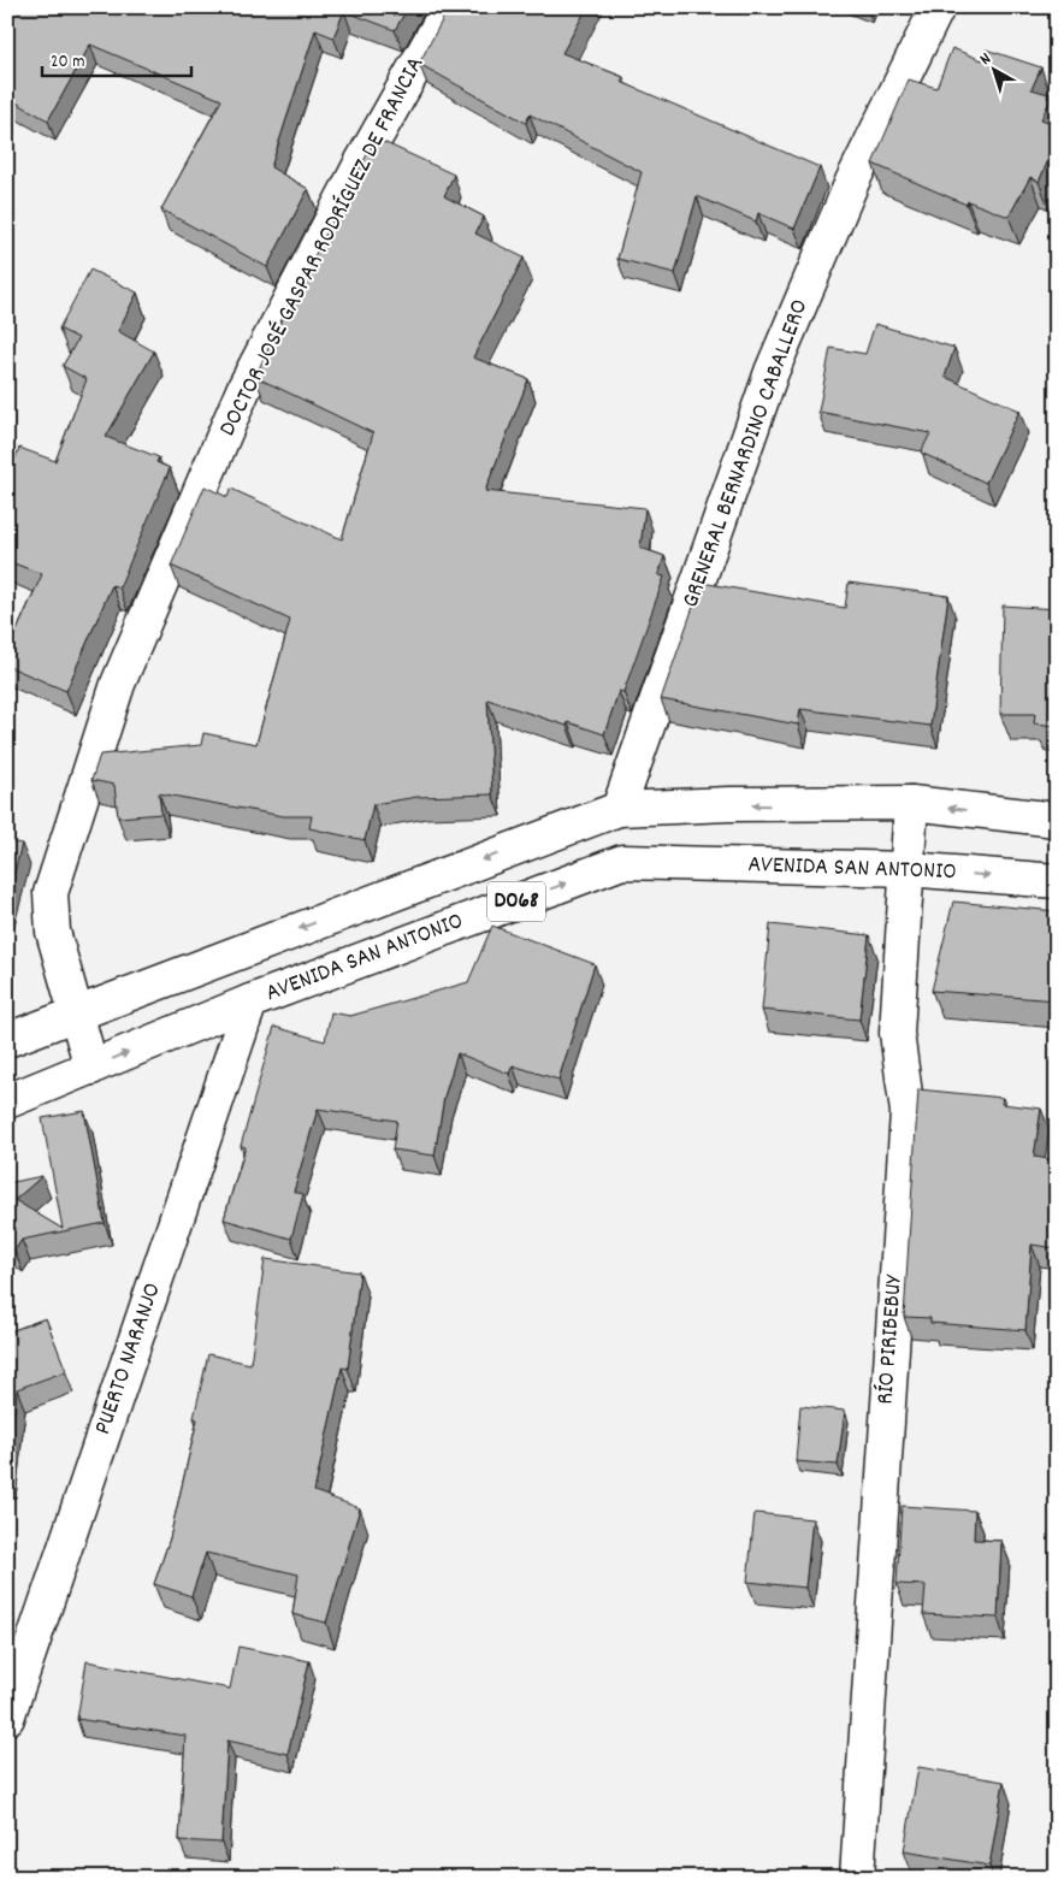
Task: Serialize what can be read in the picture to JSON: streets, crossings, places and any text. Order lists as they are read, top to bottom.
{
  "streets": {
    "street": [
      "DOCTOR JOSÉ GASPAR RODRÍGUEZ DE FRANCIA",
      "GRENERAL BERNARDINO CABALLERO",
      "AVENIDA SAN ANTONIO",
      "D068",
      "RÍO PIRIBEBUY",
      "PUERTO NARANJO"
    ]
  },
  "crossings": [
    ["DOCTOR JOSÉ GASPAR RODRÍGUEZ DE FRANCIA", "AVENIDA SAN ANTONIO"],
    ["GRENERAL BERNARDINO CABALLERO", "AVENIDA SAN ANTONIO"],
    ["AVENIDA SAN ANTONIO", "RÍO PIRIBEBUY"],
    ["AVENIDA SAN ANTONIO", "PUERTO NARANJO"]
  ],
  "scale_bar": "20 m",
  "north": "top left"
}
